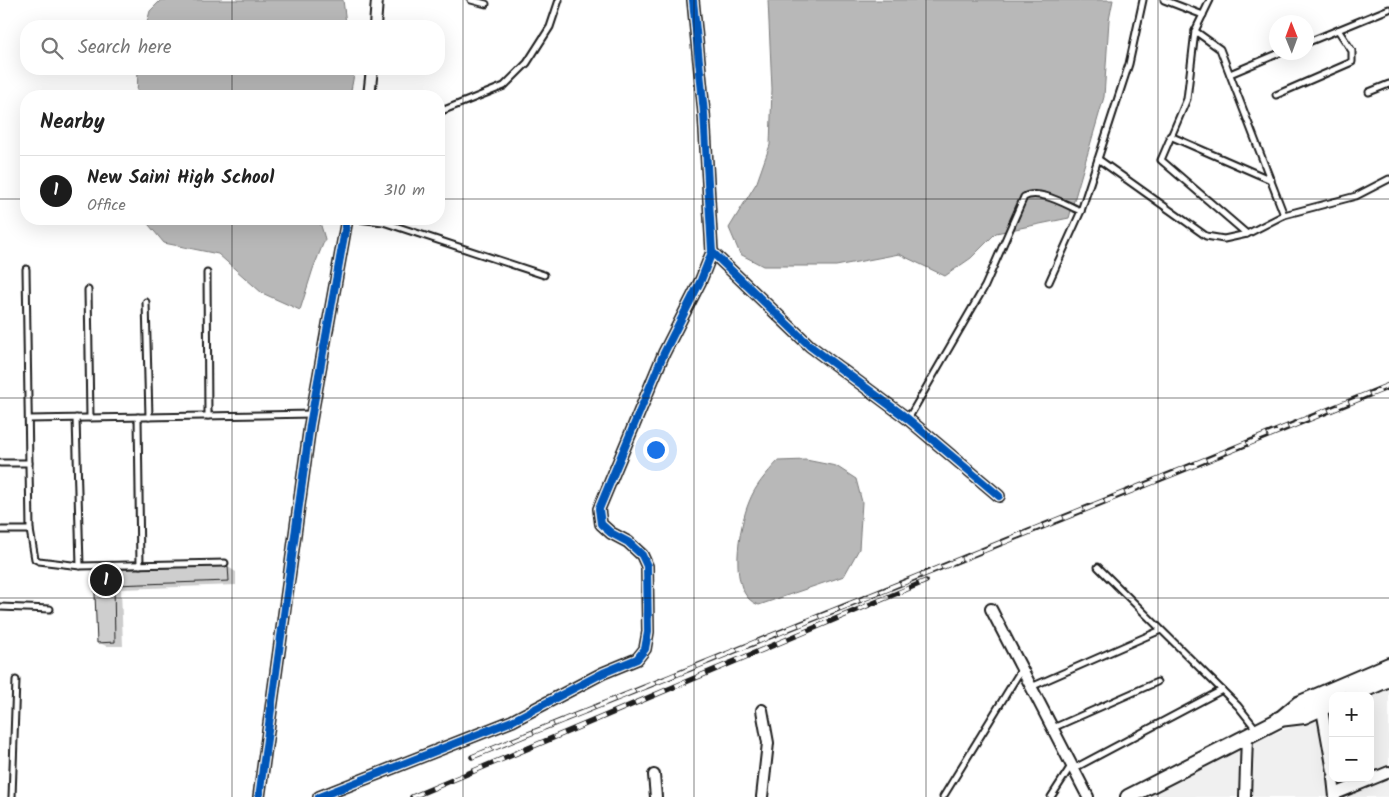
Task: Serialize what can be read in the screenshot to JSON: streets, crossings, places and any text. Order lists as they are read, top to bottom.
{
  "north": "top",
  "page": {
    "search": "Search here",
    "heading": "Nearby",
    "list": [
      {
        "mark": "1",
        "name": "New Saini High School",
        "note": "Office",
        "value": "310 m"
      }
    ],
    "pins": "1",
    "map_buttons": ["+", "−"]
  }
}
